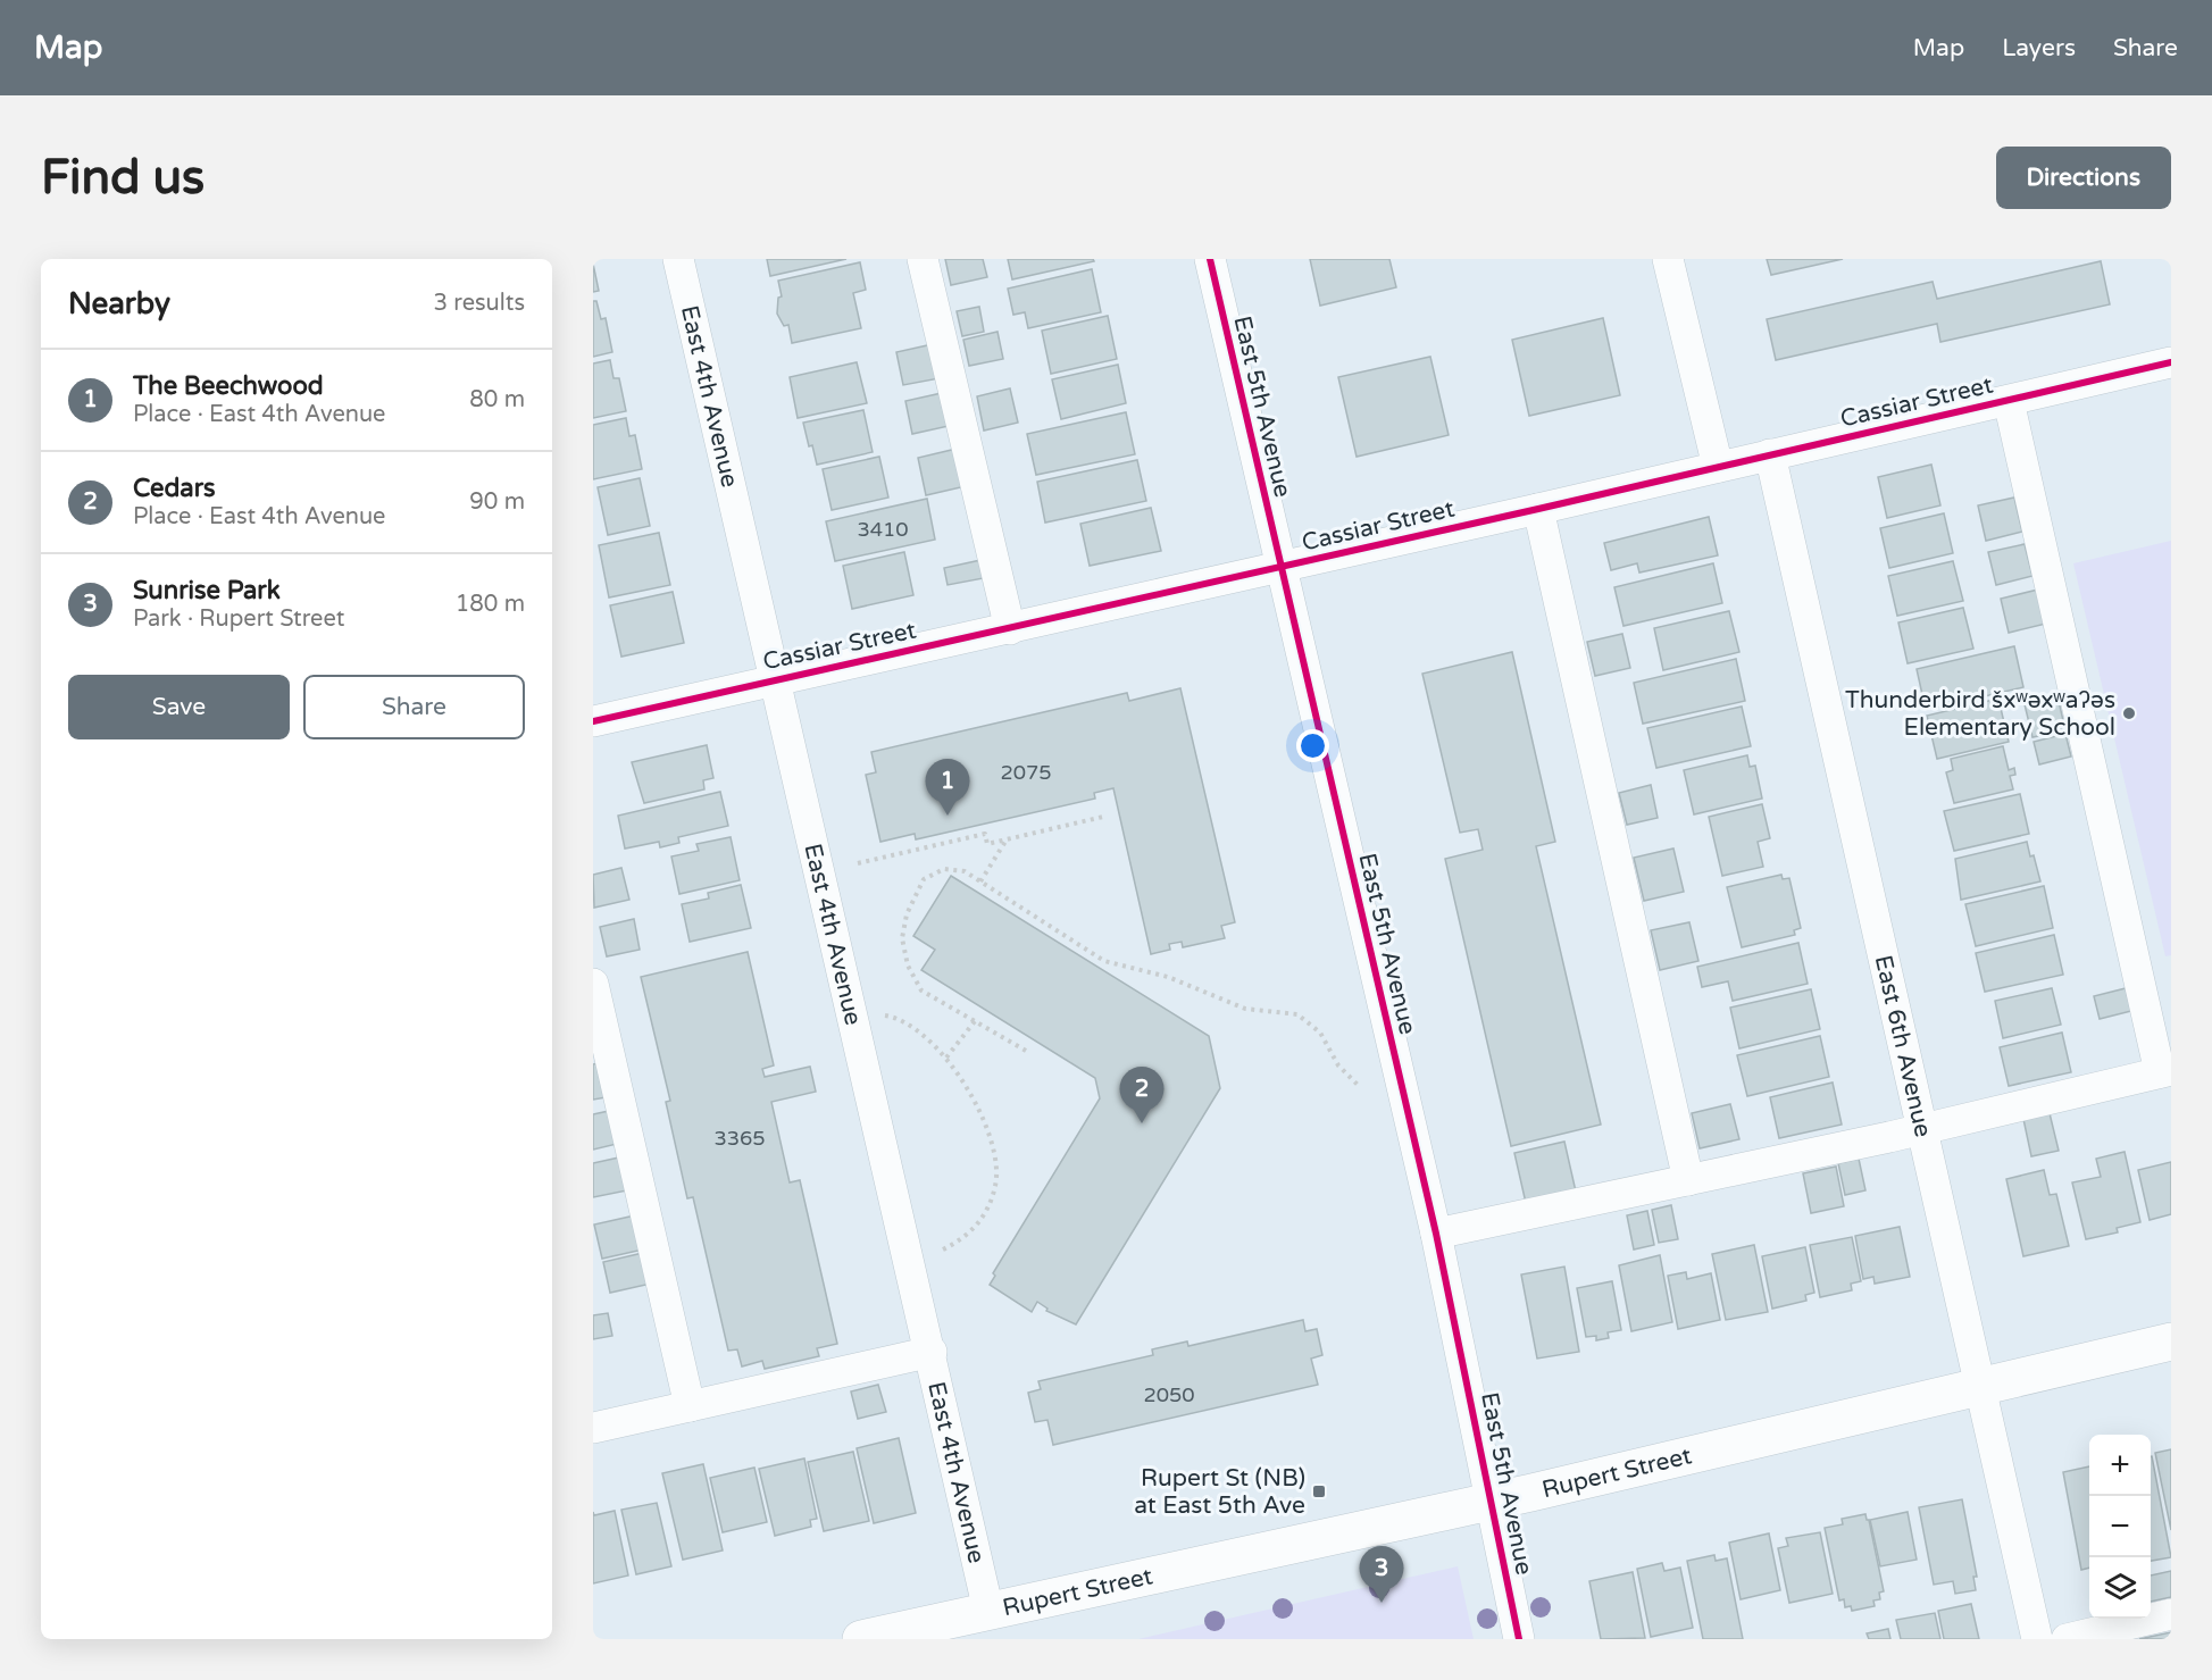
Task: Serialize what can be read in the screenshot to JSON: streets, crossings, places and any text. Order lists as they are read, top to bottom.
{
  "streets": {
    "main road": ["Rupert Street"],
    "street": [
      "East 4th Avenue",
      "Cassiar Street",
      "East 5th Avenue",
      "East 6th Avenue"
    ]
  },
  "crossings": [
    ["East 4th Avenue", "Cassiar Street"],
    ["East 4th Avenue", "Rupert Street"],
    ["Cassiar Street", "East 5th Avenue"],
    ["Cassiar Street", "East 6th Avenue"],
    ["East 5th Avenue", "Rupert Street"],
    ["East 6th Avenue", "Rupert Street"]
  ],
  "places": {
    "other": ["Thunderbird šxʷəxʷaʔəs Elementary School"],
    "transit": ["Rupert St (NB) at East 5th Ave"]
  },
  "house_numbers": [
    "3410",
    "2075",
    "3365",
    "2050"
  ],
  "page": {
    "header": "Map",
    "nav": ["Map", "Layers", "Share"],
    "buttons": [
      "Directions",
      ["Save", "Share"]
    ],
    "title": "Find us",
    "heading": ["Nearby", "3 results"],
    "list": [
      {
        "mark": "1",
        "name": "The Beechwood",
        "note": "Place · East 4th Avenue",
        "value": "80 m"
      },
      {
        "mark": "2",
        "name": "Cedars",
        "note": "Place · East 4th Avenue",
        "value": "90 m"
      },
      {
        "mark": "3",
        "name": "Sunrise Park",
        "note": "Park · Rupert Street",
        "value": "180 m"
      }
    ],
    "pins": ["1", "2", "3"],
    "map_buttons": ["+", "−"]
  }
}
